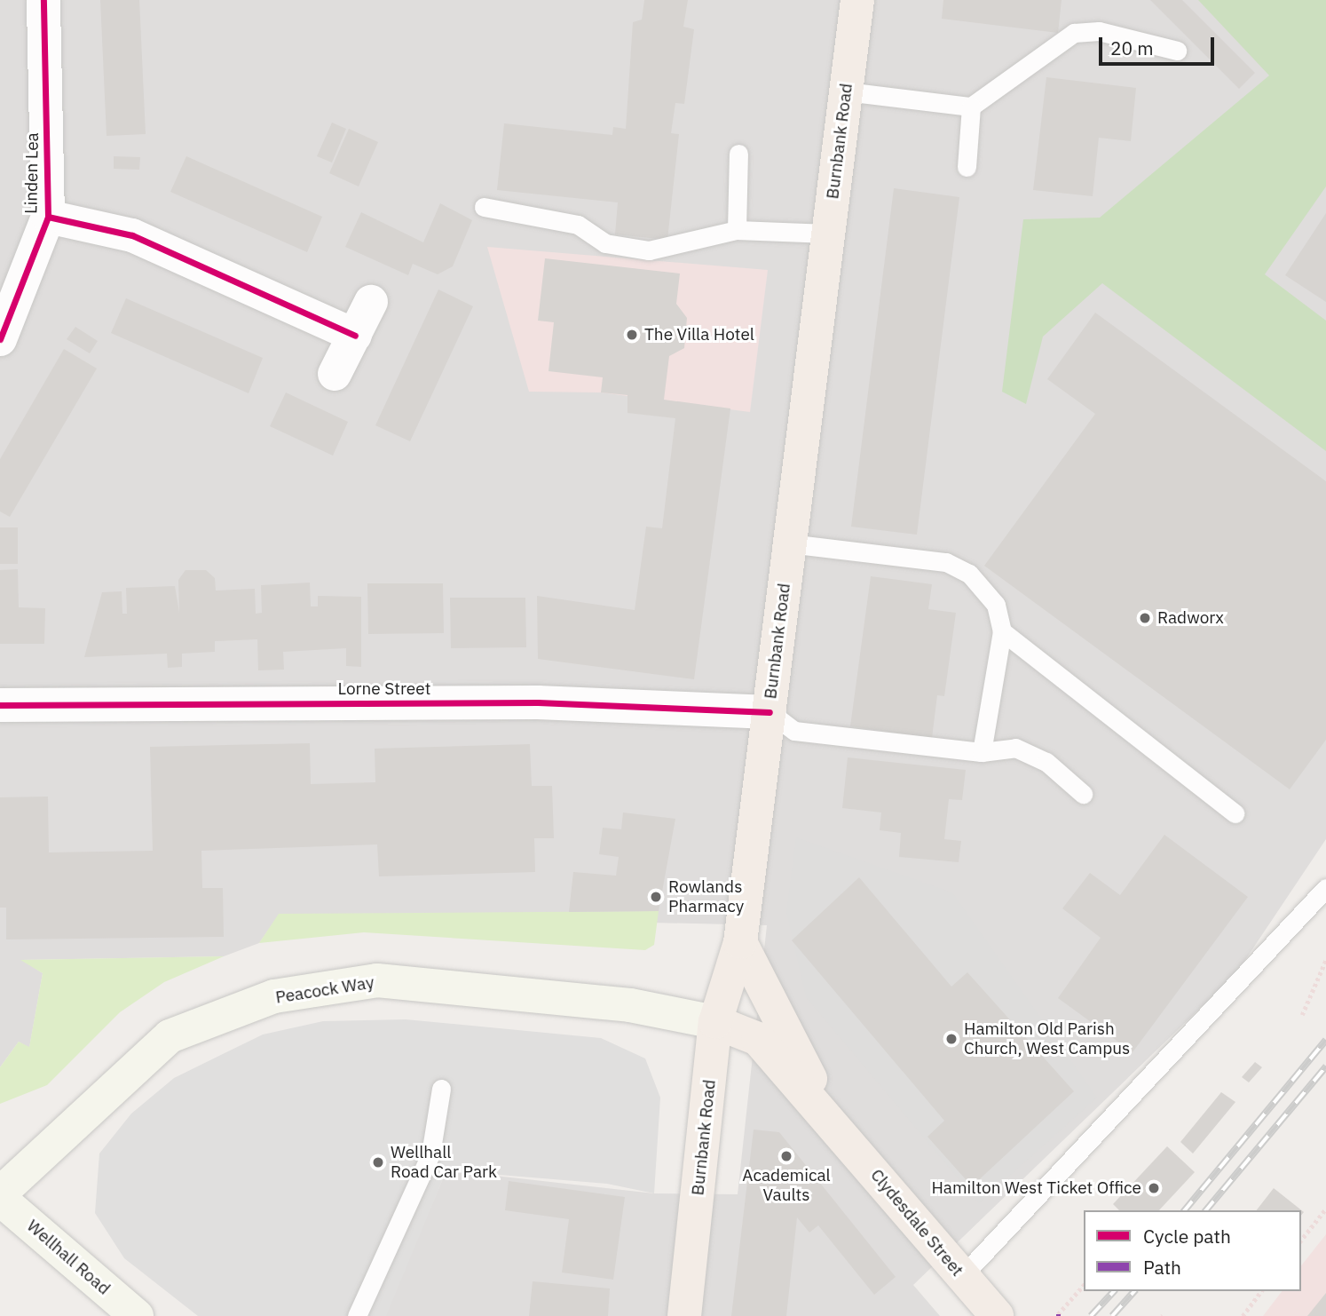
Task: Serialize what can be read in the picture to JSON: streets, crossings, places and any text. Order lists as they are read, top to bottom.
{
  "streets": {
    "main road": [
      "Burnbank Road",
      "Peacock Way",
      "Clydesdale Street",
      "Wellhall Road"
    ],
    "street": ["Linden Lea", "Lorne Street"]
  },
  "crossings": [
    ["Burnbank Road", "Lorne Street"],
    ["Burnbank Road", "Peacock Way"],
    ["Burnbank Road", "Clydesdale Street"],
    ["Peacock Way", "Clydesdale Street"]
  ],
  "places": [
    "The Villa Hotel",
    "Radworx",
    "Rowlands Pharmacy",
    "Hamilton Old Parish Church, West Campus",
    "Academical Vaults",
    "Wellhall Road Car Park",
    "Hamilton West Ticket Office"
  ],
  "legend": ["Cycle path", "Path"],
  "scale_bar": "20 m"
}
